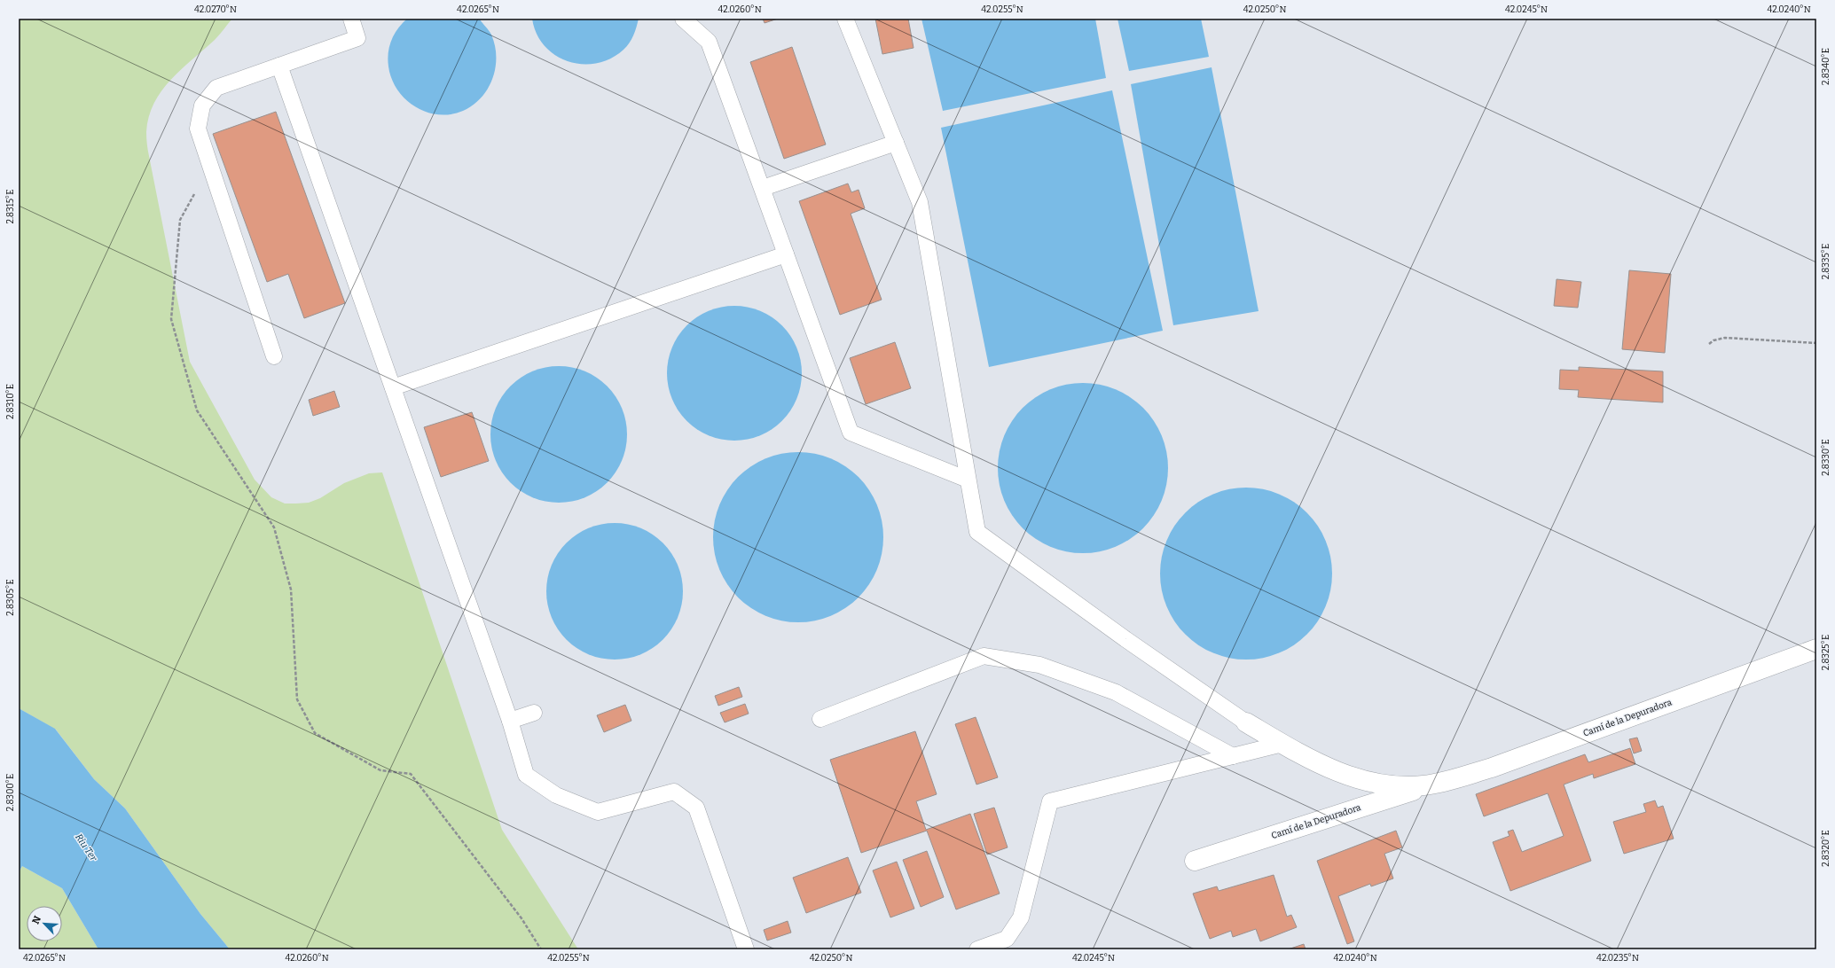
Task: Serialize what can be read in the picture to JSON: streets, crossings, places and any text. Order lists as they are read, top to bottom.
{
  "streets": {
    "street": ["Camí de la Depuradora"]
  },
  "water": ["Riu Ter"],
  "north": "top left",
  "coordinates": [
    "42.0270°N",
    "42.0265°N",
    "42.0260°N",
    "42.0255°N",
    "42.0250°N",
    "42.0245°N",
    "42.0240°N",
    "2.8340°E",
    "2.8315°E",
    "2.8335°E",
    "2.8310°E",
    "2.8330°E",
    "2.8305°E",
    "2.8325°E",
    "2.8300°E",
    "2.8320°E",
    "42.0235°N"
  ]
}
